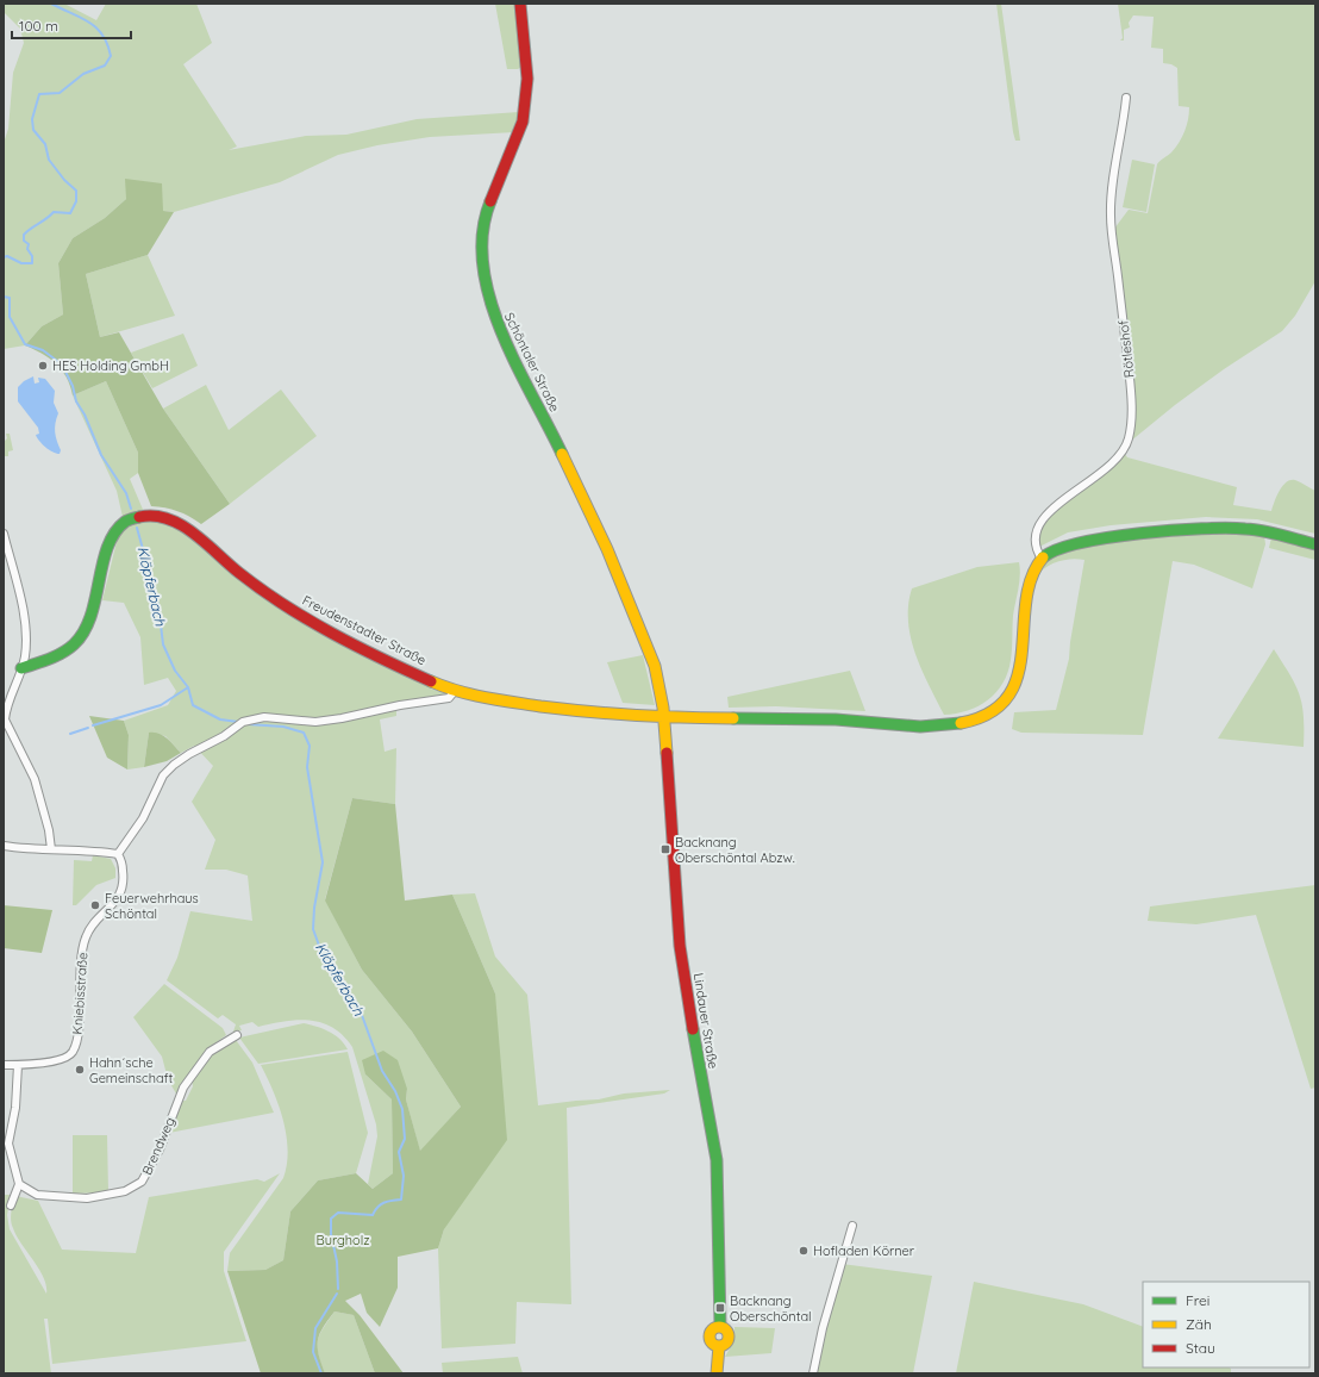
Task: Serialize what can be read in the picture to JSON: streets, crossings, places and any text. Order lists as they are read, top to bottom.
{
  "streets": {
    "street": [
      "Rötleshof",
      "Schöntaler Straße",
      "Freudenstadter Straße",
      "Kniebisstraße",
      "Lindauer Straße",
      "Brendweg"
    ]
  },
  "crossings": [
    ["Rötleshof", "Freudenstadter Straße"],
    ["Schöntaler Straße", "Freudenstadter Straße"],
    ["Schöntaler Straße", "Lindauer Straße"],
    ["Freudenstadter Straße", "Lindauer Straße"]
  ],
  "water": ["Klöpferbach"],
  "parks": ["Burgholz"],
  "places": {
    "other": [
      "HES Holding GmbH",
      "Feuerwehrhaus Schöntal",
      "Hahn´sche Gemeinschaft",
      "Hofladen Körner"
    ],
    "transit": ["Backnang Oberschöntal Abzw.", "Backnang Oberschöntal"]
  },
  "legend": ["Frei", "Zäh", "Stau"],
  "scale_bar": "100 m"
}
